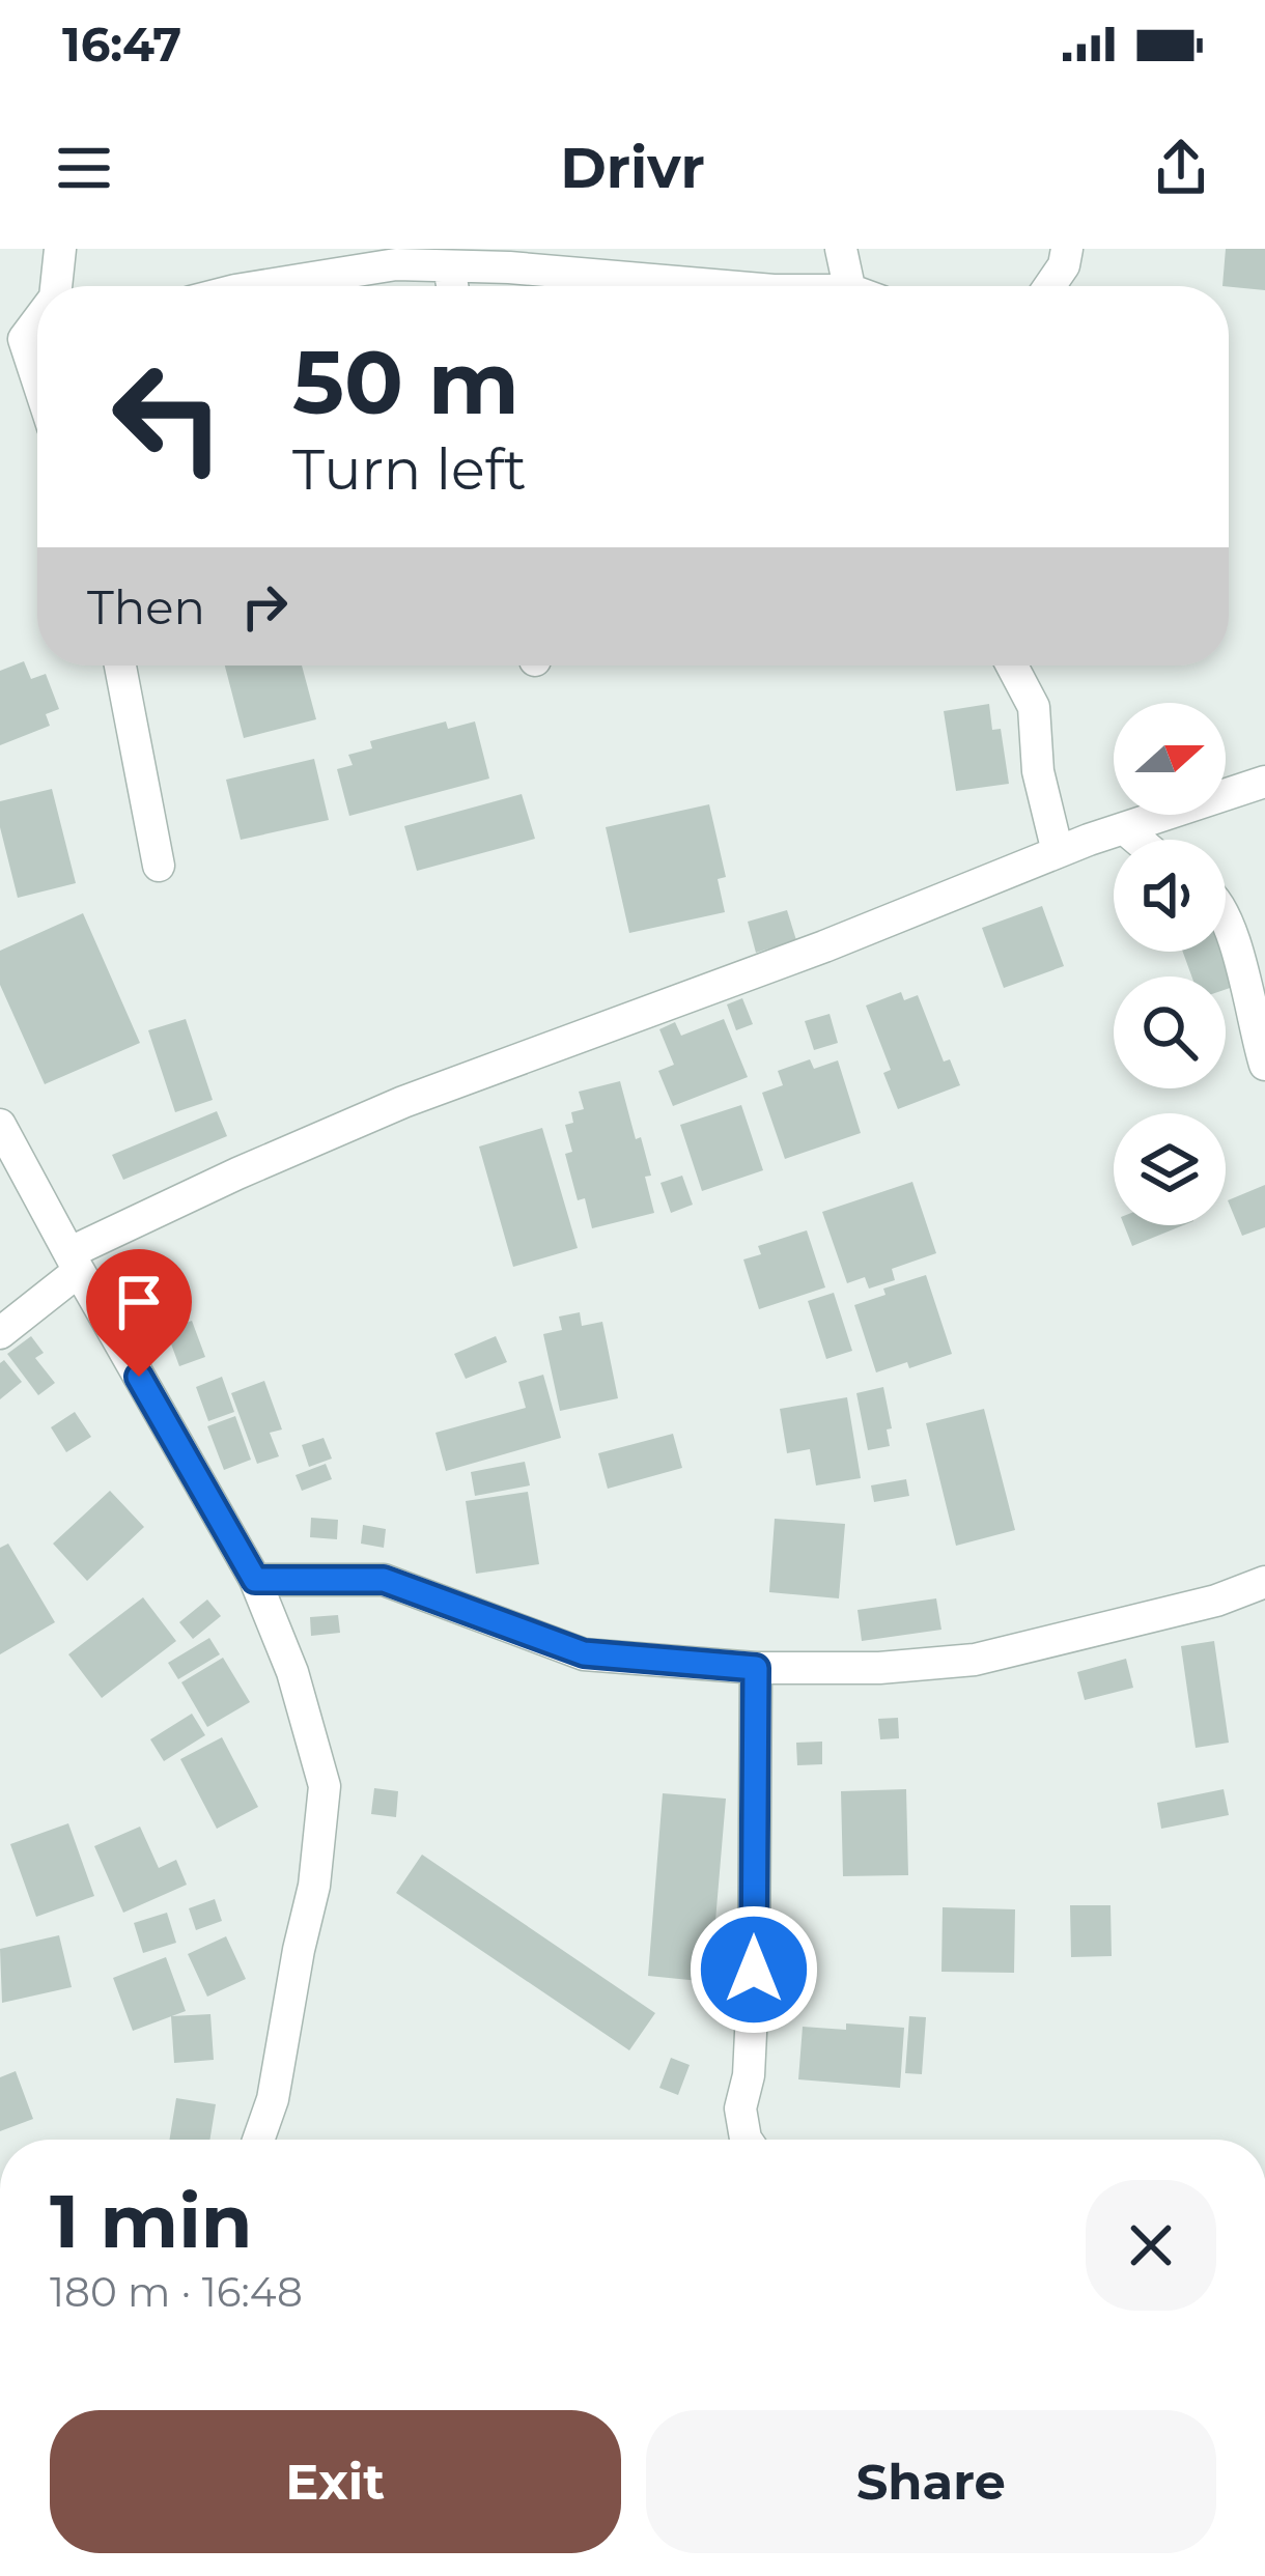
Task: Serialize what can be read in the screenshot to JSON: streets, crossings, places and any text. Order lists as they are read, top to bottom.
{
  "north": "right",
  "page": {
    "status": "16:47",
    "header": "Drivr",
    "turn": ["50 m", "Turn left"],
    "then": "Then",
    "heading": ["1 min", "180 m · 16:48"],
    "buttons": ["Exit", "Share"]
  }
}
